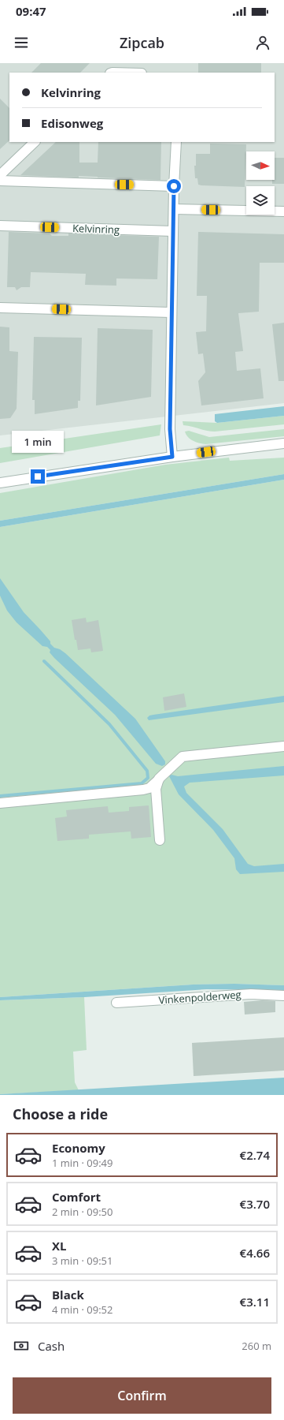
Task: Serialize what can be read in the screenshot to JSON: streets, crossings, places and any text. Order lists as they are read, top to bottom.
{
  "streets": {
    "street": ["Kelvinring", "Vinkenpolderweg"]
  },
  "north": "right",
  "page": {
    "status": "09:47",
    "header": "Zipcab",
    "banner": ["Kelvinring", "Edisonweg"],
    "bubble": "1 min",
    "heading": "Choose a ride",
    "list": [
      {
        "name": "Economy",
        "note": "1 min · 09:49",
        "value": "€2.74"
      },
      {
        "name": "Comfort",
        "note": "2 min · 09:50",
        "value": "€3.70"
      },
      {
        "name": "XL",
        "note": "3 min · 09:51",
        "value": "€4.66"
      },
      {
        "name": "Black",
        "note": "4 min · 09:52",
        "value": "€3.11"
      }
    ],
    "pay": ["Cash", "260 m"],
    "buttons": "Confirm"
  }
}
